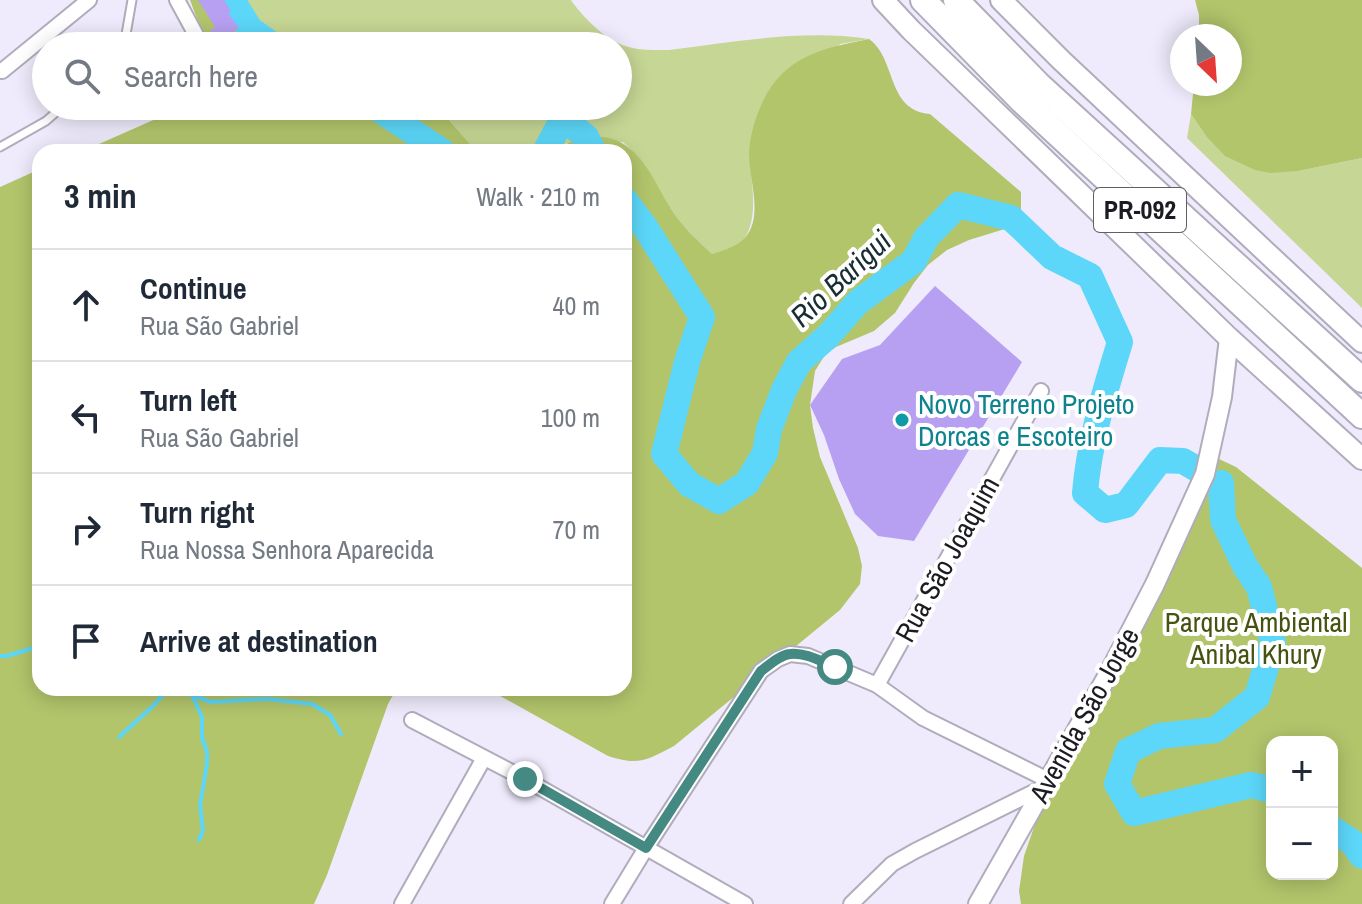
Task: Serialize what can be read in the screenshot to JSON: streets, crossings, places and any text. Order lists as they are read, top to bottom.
{
  "streets": {
    "main road": ["PR-092"],
    "street": ["Rua São Joaquim", "Avenida São Jorge"]
  },
  "water": ["Rio Barigui"],
  "parks": ["Parque Ambiental Anibal Khury"],
  "places": ["Novo Terreno Projeto Dorcas e Escoteiro"],
  "north": "bottom right",
  "page": {
    "search": "Search here",
    "heading": ["3 min", "Walk · 210 m"],
    "list": [
      ["Continue", "Rua São Gabriel", "40 m"],
      ["Turn left", "Rua São Gabriel", "100 m"],
      ["Turn right", "Rua Nossa Senhora Aparecida", "70 m"],
      "Arrive at destination"
    ],
    "map_buttons": ["+", "−"]
  }
}
